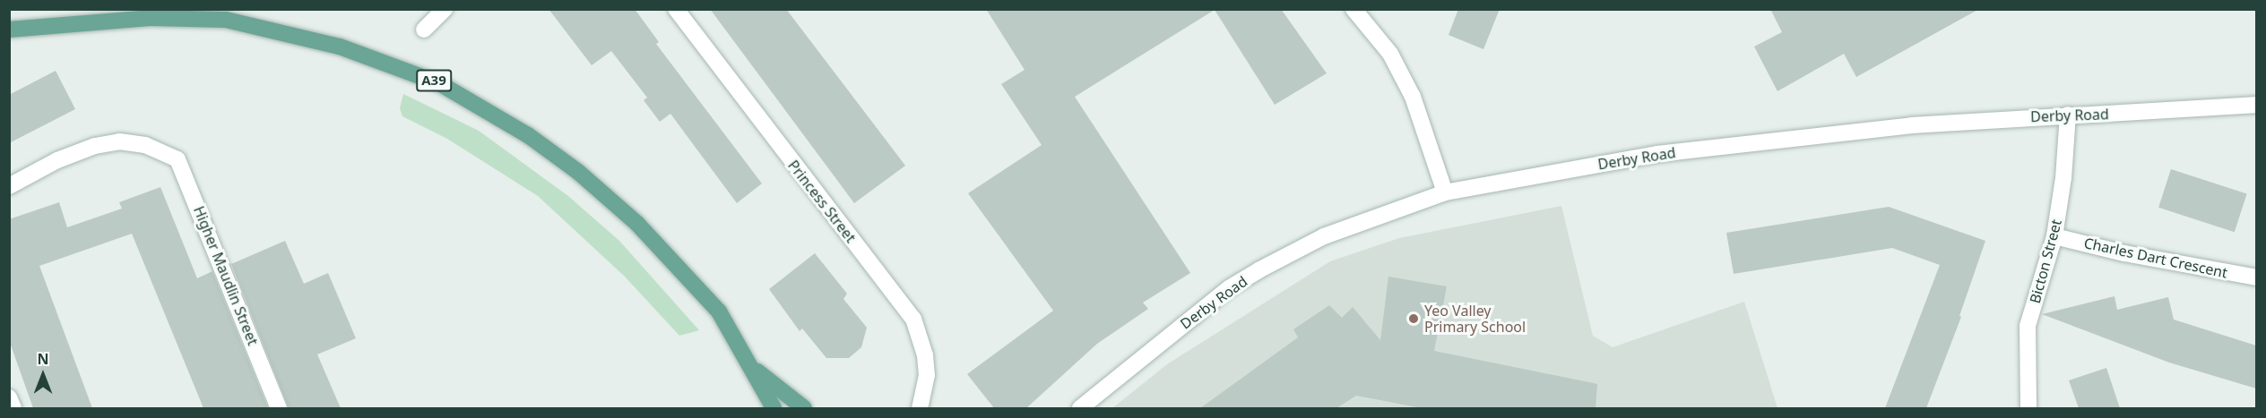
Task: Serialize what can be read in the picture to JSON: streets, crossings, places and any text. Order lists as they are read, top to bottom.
{
  "streets": {
    "main road": ["A39"],
    "street": [
      "Derby Road",
      "Princess Street",
      "Charles Dart Crescent",
      "Bicton Street",
      "Higher Maudlin Street"
    ]
  },
  "crossings": [
    ["Derby Road", "Bicton Street"],
    ["Charles Dart Crescent", "Bicton Street"]
  ],
  "places": ["Yeo Valley Primary School"],
  "north": "top"
}
